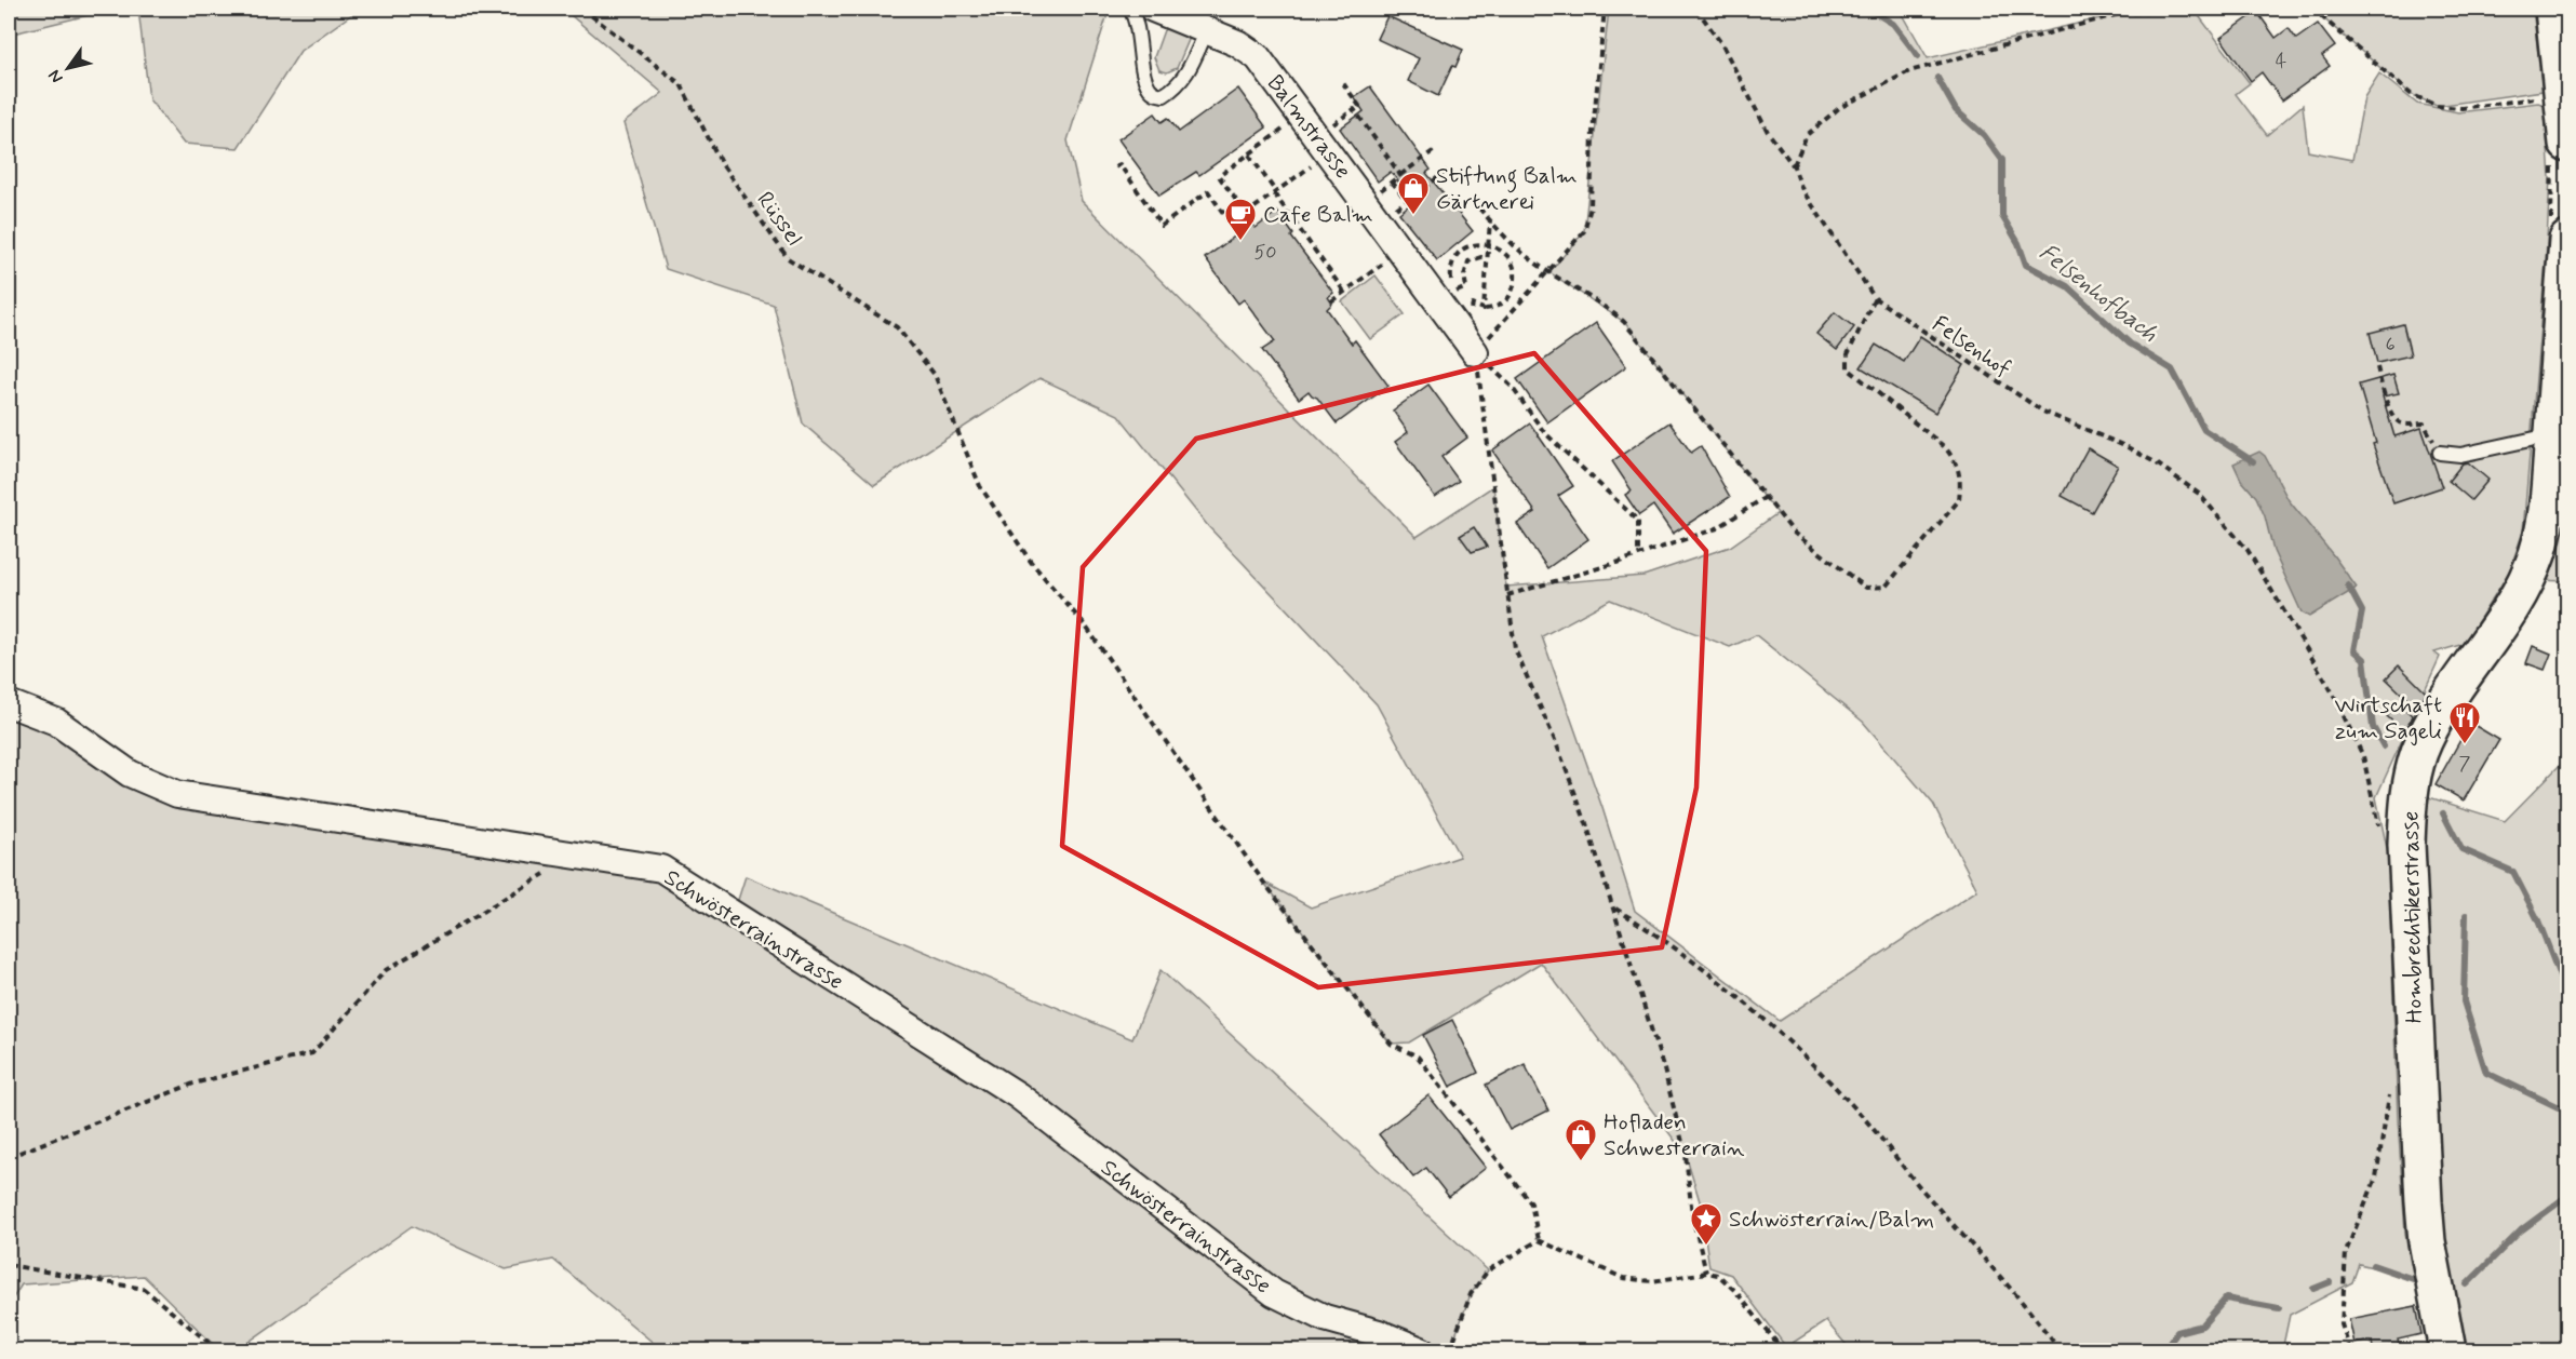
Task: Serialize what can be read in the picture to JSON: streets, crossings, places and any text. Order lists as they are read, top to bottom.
{
  "streets": {
    "street": ["Balmstrasse", "Hombrechtikerstrasse", "Schwösterrainstrasse"],
    "path": ["Rüssel", "Felsenhof"]
  },
  "crossings": [
    ["Felsenhof", "Hombrechtikerstrasse"]
  ],
  "water": ["Felsenhofbach"],
  "places": {
    "shop": ["Stiftung Balm Gärtnerei", "Hofladen Schwesterrain"],
    "cafe": ["Cafe Balm"],
    "restaurant": ["Wirtschaft zum Sageli"],
    "place": ["Schwösterrain/Balm"]
  },
  "house_numbers": [
    "4",
    "50",
    "6",
    "7"
  ],
  "north": "bottom left"
}
